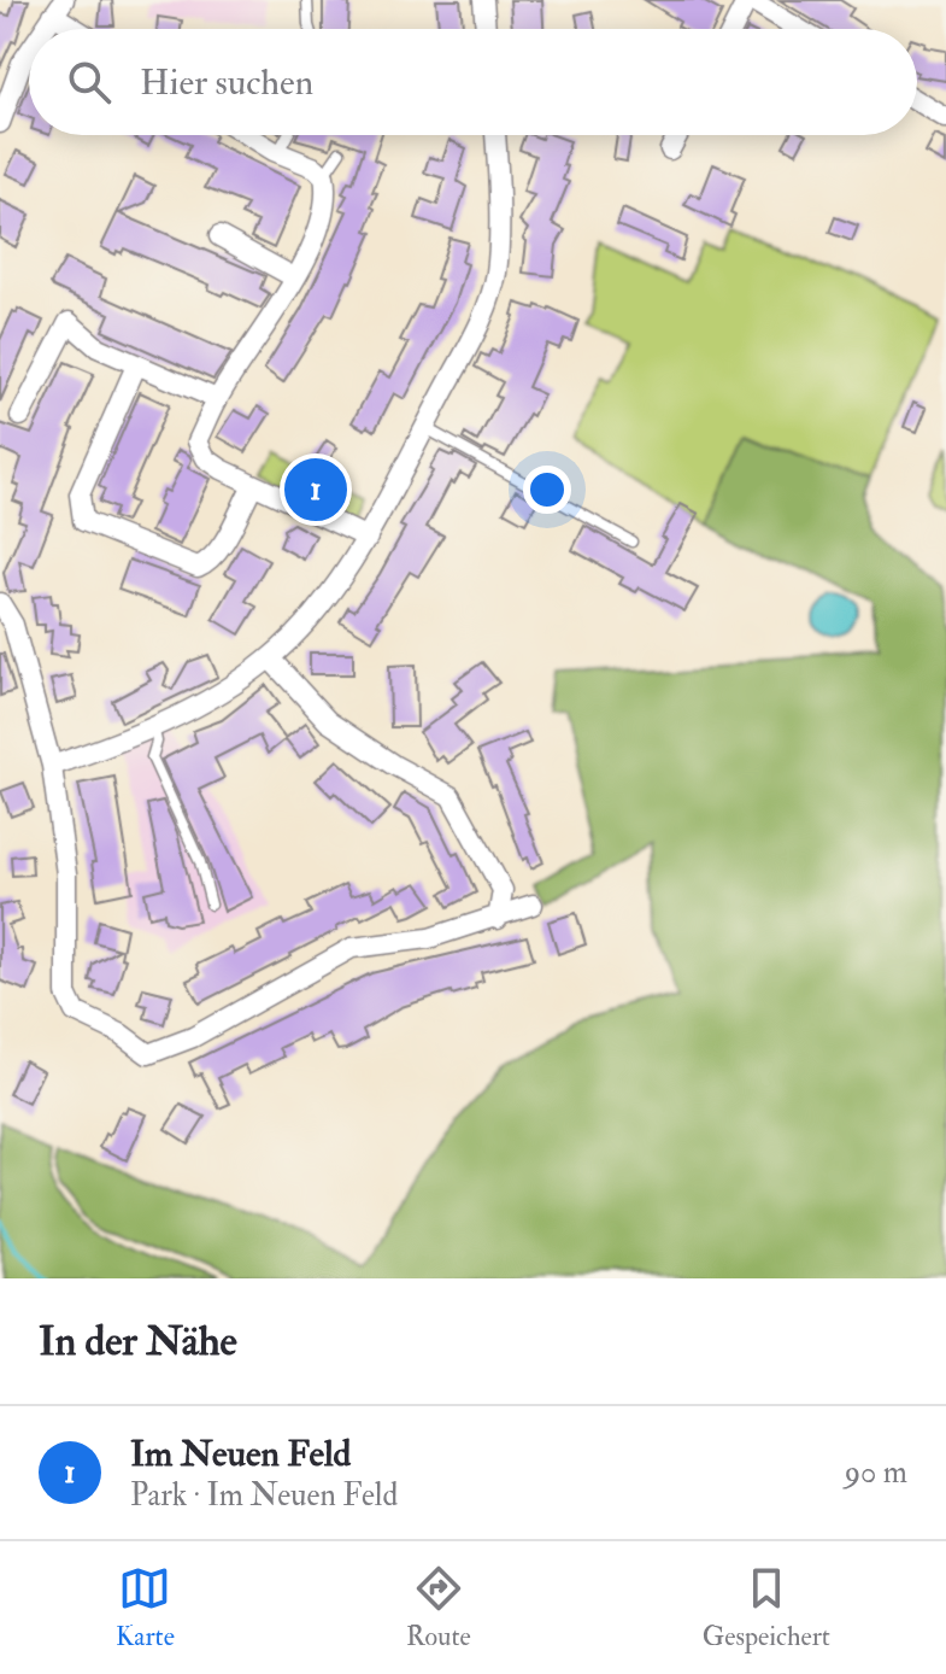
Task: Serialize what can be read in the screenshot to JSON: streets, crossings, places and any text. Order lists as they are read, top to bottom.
{
  "page": {
    "search": "Hier suchen",
    "pins": "1",
    "heading": "In der Nähe",
    "list": [
      {
        "mark": "1",
        "name": "Im Neuen Feld",
        "note": "Park · Im Neuen Feld",
        "value": "90 m"
      }
    ],
    "nav": ["Karte", "Route", "Gespeichert"]
  }
}
